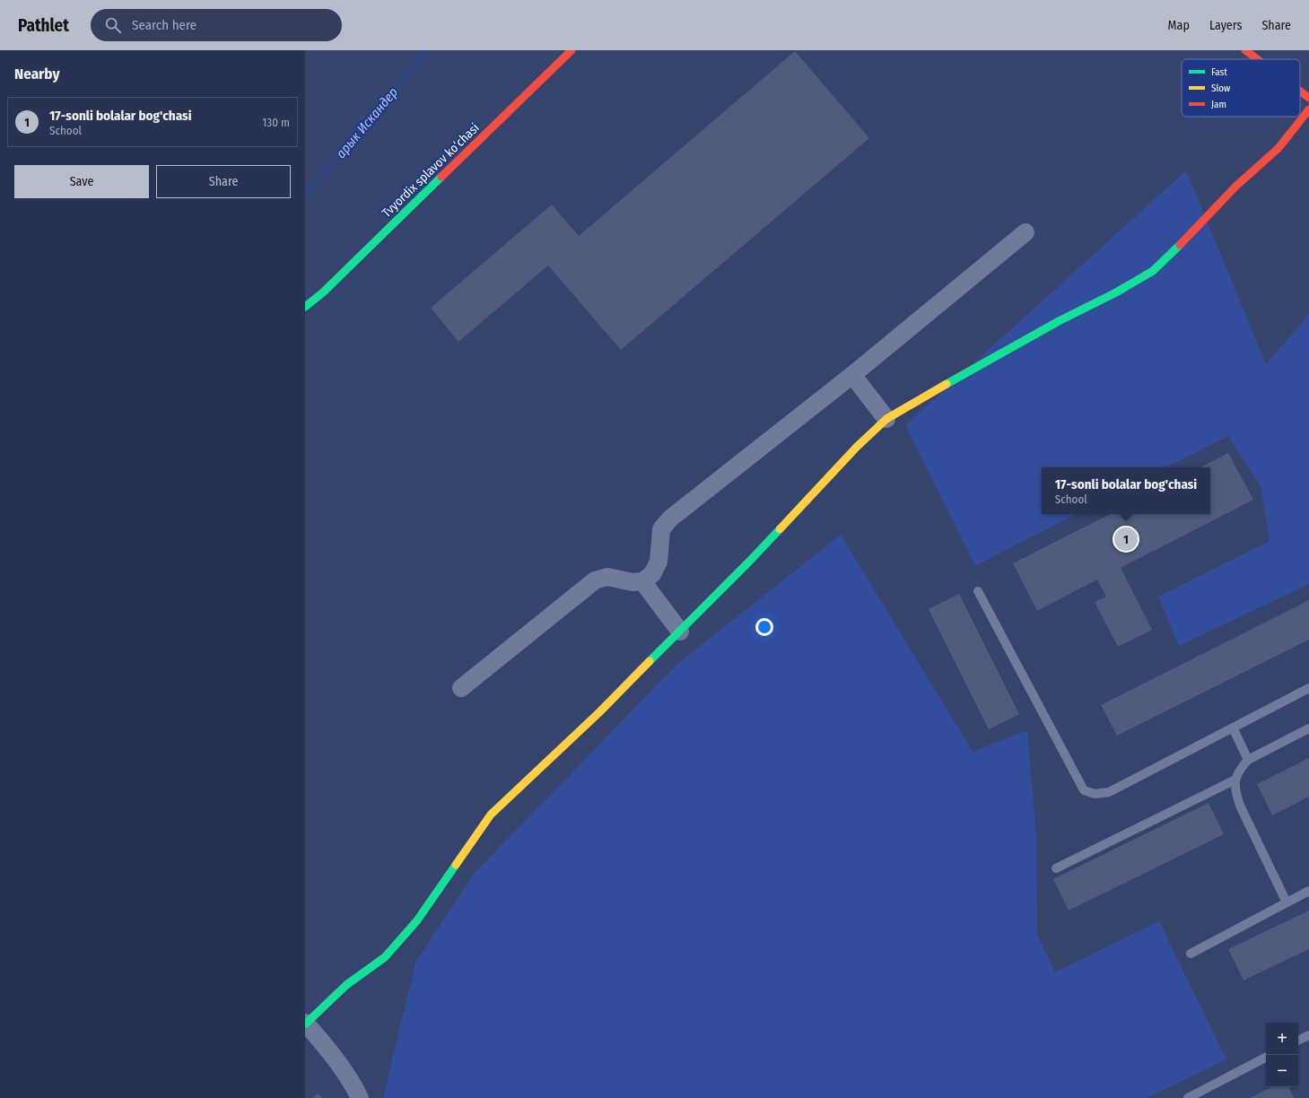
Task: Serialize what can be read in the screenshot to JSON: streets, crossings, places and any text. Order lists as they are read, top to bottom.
{
  "streets": {
    "street": ["Tvyordix splavov ko‘chasi"]
  },
  "water": ["арык Искандер"],
  "legend": ["Fast", "Slow", "Jam"],
  "page": {
    "header": "Pathlet",
    "search": "Search here",
    "nav": ["Map", "Layers", "Share"],
    "heading": "Nearby",
    "list": [
      {
        "mark": "1",
        "name": "17-sonli bolalar bog'chasi",
        "note": "School",
        "value": "130 m"
      }
    ],
    "buttons": ["Save", "Share"],
    "popup": ["17-sonli bolalar bog'chasi", "School"],
    "pins": "1",
    "map_buttons": ["+", "−"]
  }
}
